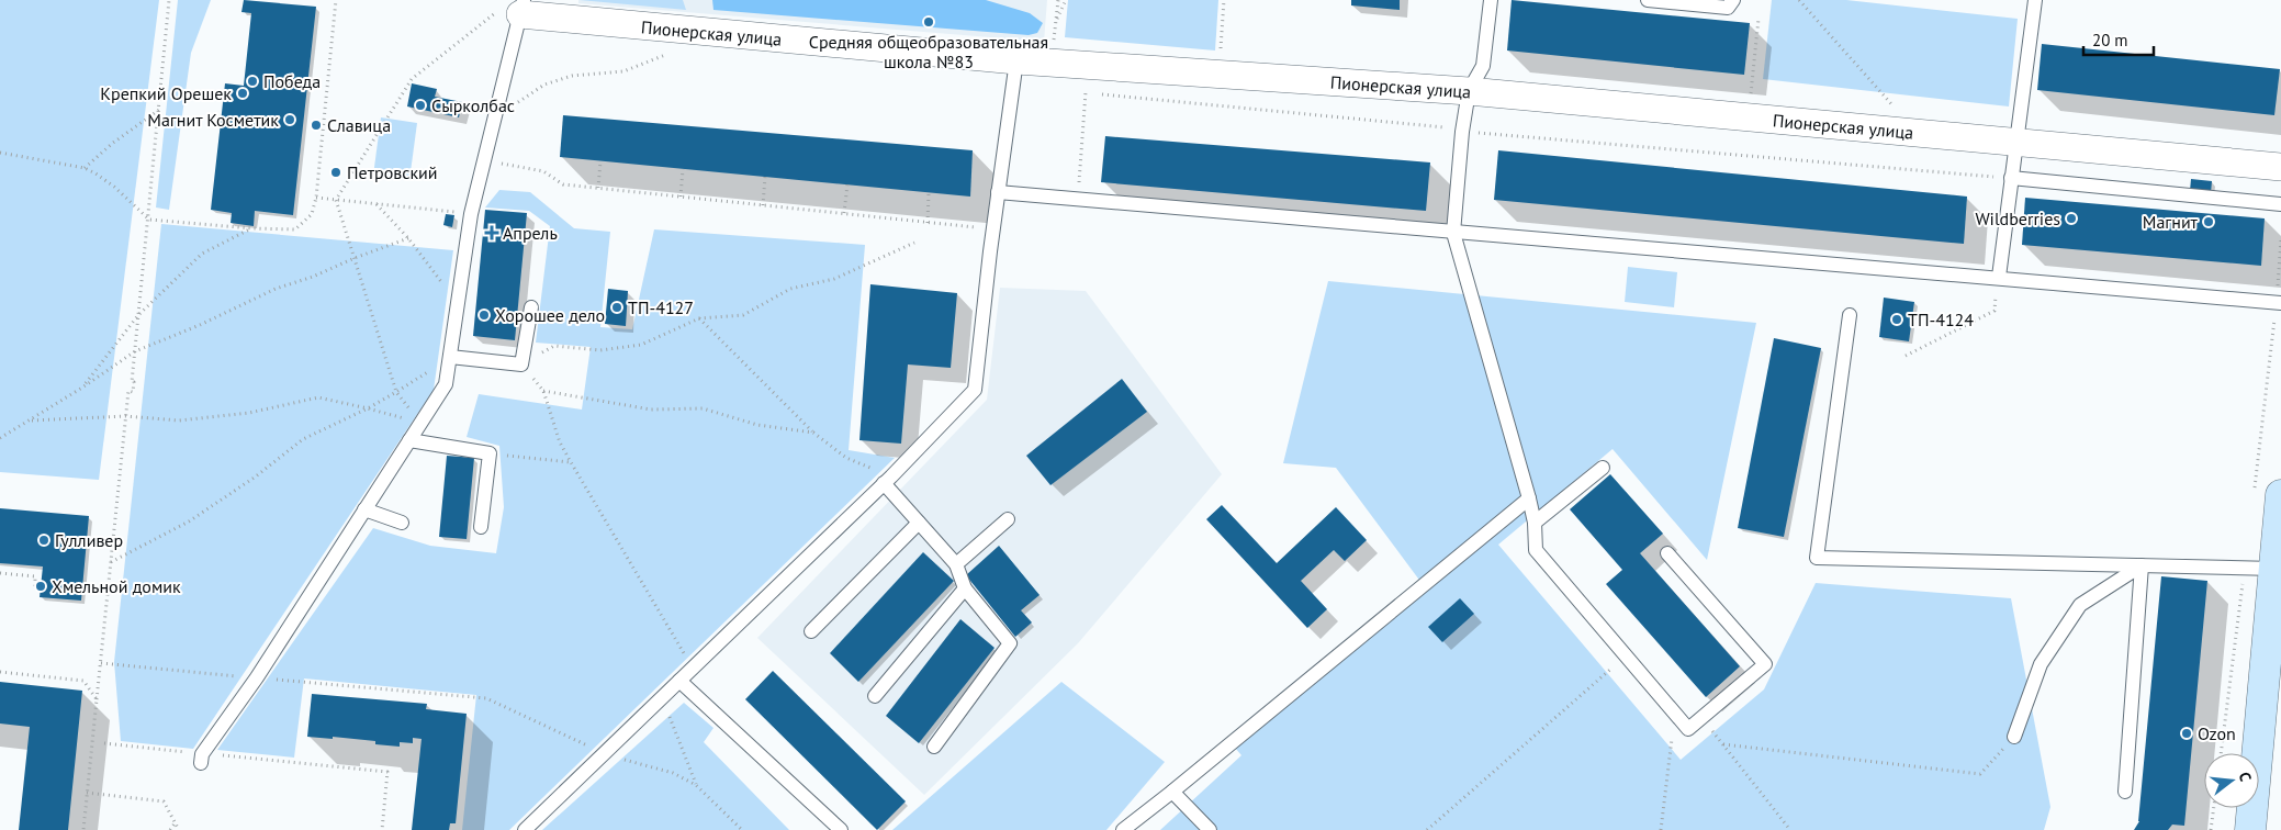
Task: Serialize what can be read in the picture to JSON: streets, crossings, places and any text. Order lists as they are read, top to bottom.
{
  "streets": {
    "street": ["Пионерская улица"]
  },
  "places": {
    "other": [
      "Средняя общеобразовательная школа №83",
      "Победа",
      "Крепкий Орешек",
      "Сырколбас",
      "Магнит Косметик",
      "Славица",
      "Петровский",
      "Wildberries",
      "Магнит",
      "ТП-4127",
      "Хорошее дело",
      "ТП-4124",
      "Гулливер",
      "Хмельной домик",
      "Ozon"
    ],
    "health": ["Апрель"]
  },
  "scale_bar": "20 m",
  "north": "right"
}
